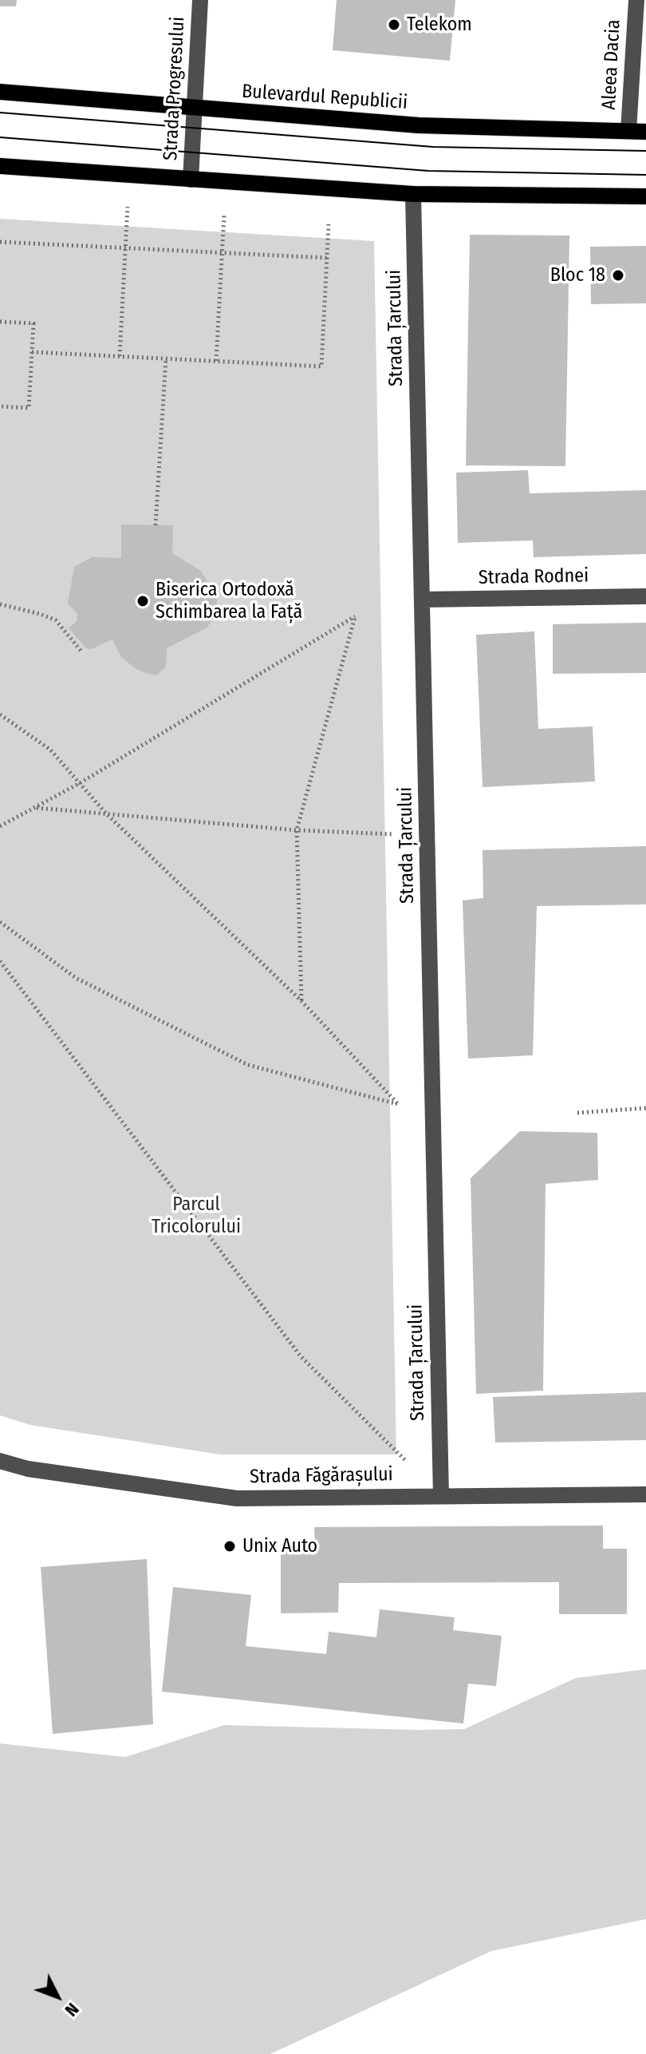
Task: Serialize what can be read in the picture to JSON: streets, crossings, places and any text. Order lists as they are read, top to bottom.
{
  "streets": {
    "main road": ["Bulevardul Republicii"],
    "street": [
      "Aleea Dacia",
      "Strada Progresului",
      "Strada Țarcului",
      "Strada Rodnei",
      "Strada Făgărașului"
    ]
  },
  "crossings": [
    ["Aleea Dacia", "Bulevardul Republicii"],
    ["Strada Progresului", "Bulevardul Republicii"],
    ["Strada Țarcului", "Strada Rodnei"],
    ["Strada Țarcului", "Strada Făgărașului"]
  ],
  "parks": ["Parcul Tricolorului"],
  "places": [
    "Telekom",
    "Bloc 18",
    "Biserica Ortodoxă Schimbarea la Față",
    "Unix Auto"
  ],
  "north": "bottom right"
}
